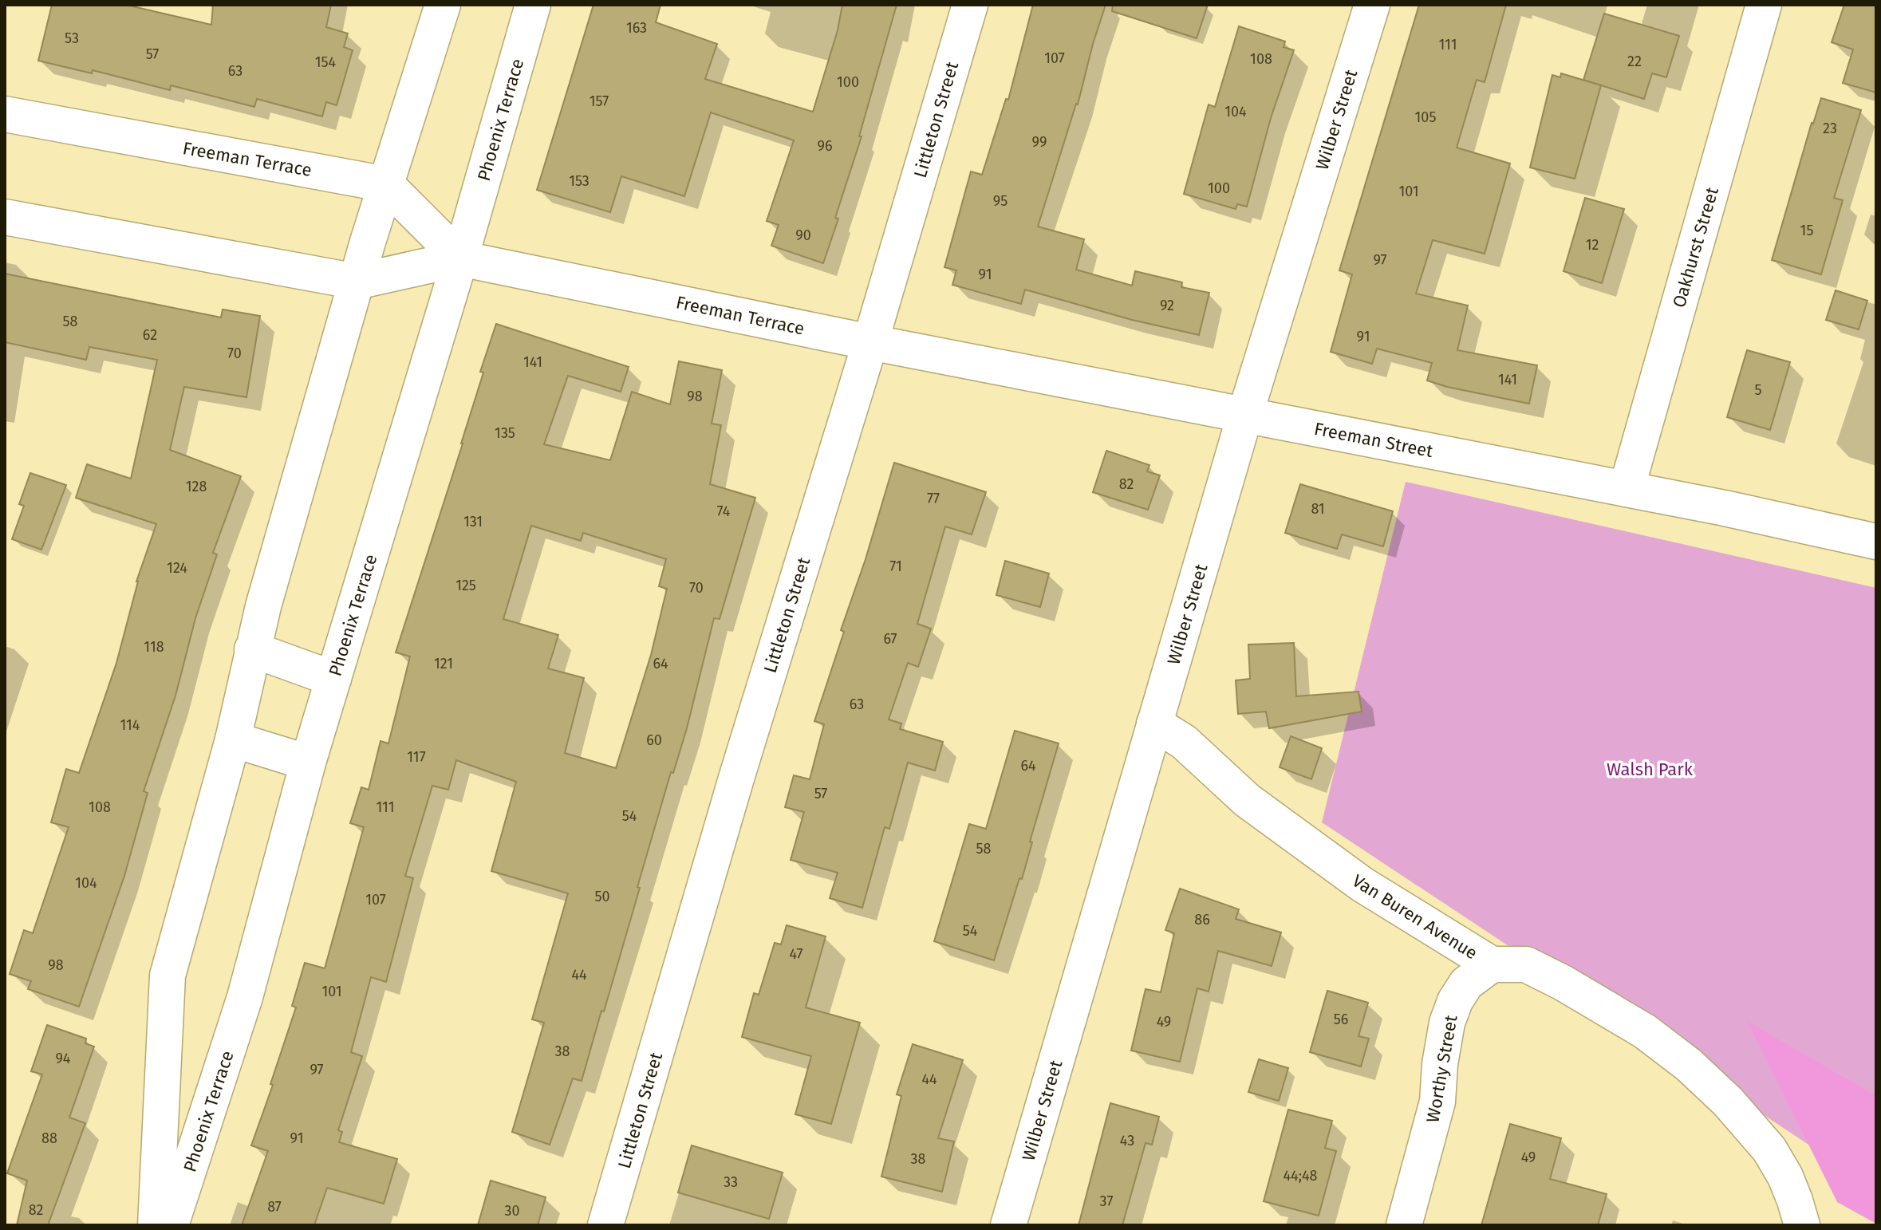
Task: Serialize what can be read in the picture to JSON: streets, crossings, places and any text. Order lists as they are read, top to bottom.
{
  "streets": {
    "street": [
      "Phoenix Terrace",
      "Littleton Street",
      "Wilber Street",
      "Freeman Terrace",
      "Oakhurst Street",
      "Freeman Street",
      "Van Buren Avenue",
      "Worthy Street"
    ]
  },
  "crossings": [
    ["Phoenix Terrace", "Freeman Terrace"],
    ["Littleton Street", "Freeman Terrace"],
    ["Littleton Street", "Freeman Street"],
    ["Wilber Street", "Freeman Street"],
    ["Wilber Street", "Van Buren Avenue"],
    ["Freeman Terrace", "Freeman Street"],
    ["Oakhurst Street", "Freeman Street"],
    ["Van Buren Avenue", "Worthy Street"]
  ],
  "parks": ["Walsh Park"],
  "house_numbers": [
    "163",
    "53",
    "111",
    "57",
    "107",
    "108",
    "22",
    "154",
    "63",
    "100",
    "157",
    "104",
    "105",
    "23",
    "99",
    "96",
    "153",
    "100",
    "101",
    "95",
    "15",
    "90",
    "12",
    "97",
    "91",
    "92",
    "58",
    "62",
    "91",
    "70",
    "141",
    "141",
    "5",
    "98",
    "135",
    "82",
    "128",
    "77",
    "81",
    "74",
    "131",
    "71",
    "124",
    "125",
    "70",
    "67",
    "118",
    "121",
    "64",
    "63",
    "114",
    "60",
    "117",
    "64",
    "57",
    "108",
    "111",
    "54",
    "58",
    "104",
    "50",
    "107",
    "86",
    "54",
    "47",
    "98",
    "44",
    "101",
    "56",
    "49",
    "38",
    "94",
    "97",
    "44",
    "88",
    "91",
    "43",
    "49",
    "38",
    "44;48",
    "33",
    "37",
    "87",
    "82",
    "30"
  ]
}
